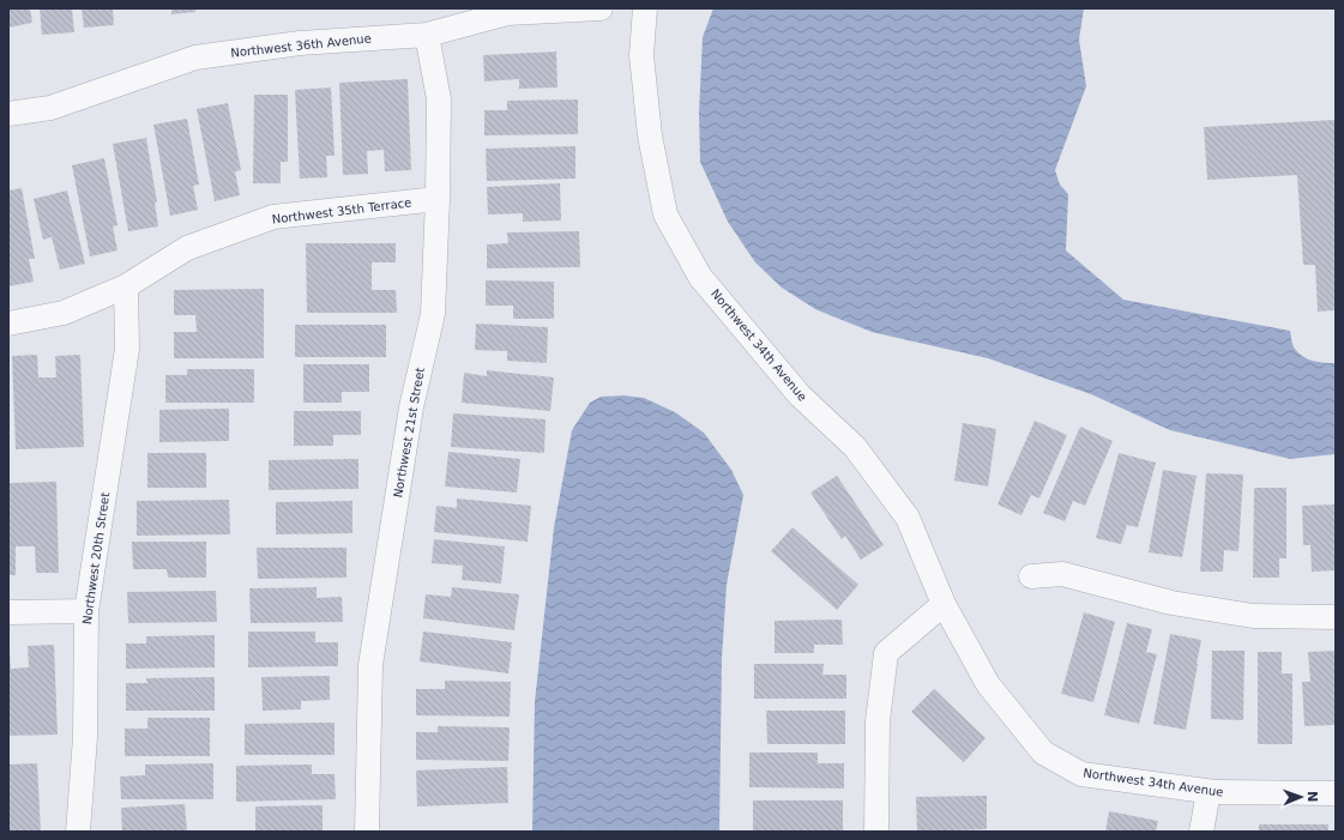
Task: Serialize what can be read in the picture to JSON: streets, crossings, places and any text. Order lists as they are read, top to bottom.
{
  "streets": {
    "street": [
      "Northwest 36th Avenue",
      "Northwest 35th Terrace",
      "Northwest 34th Avenue",
      "Northwest 21st Street",
      "Northwest 20th Street"
    ]
  },
  "crossings": [
    ["Northwest 36th Avenue", "Northwest 21st Street"],
    ["Northwest 35th Terrace", "Northwest 21st Street"],
    ["Northwest 35th Terrace", "Northwest 20th Street"]
  ],
  "north": "right"
}
